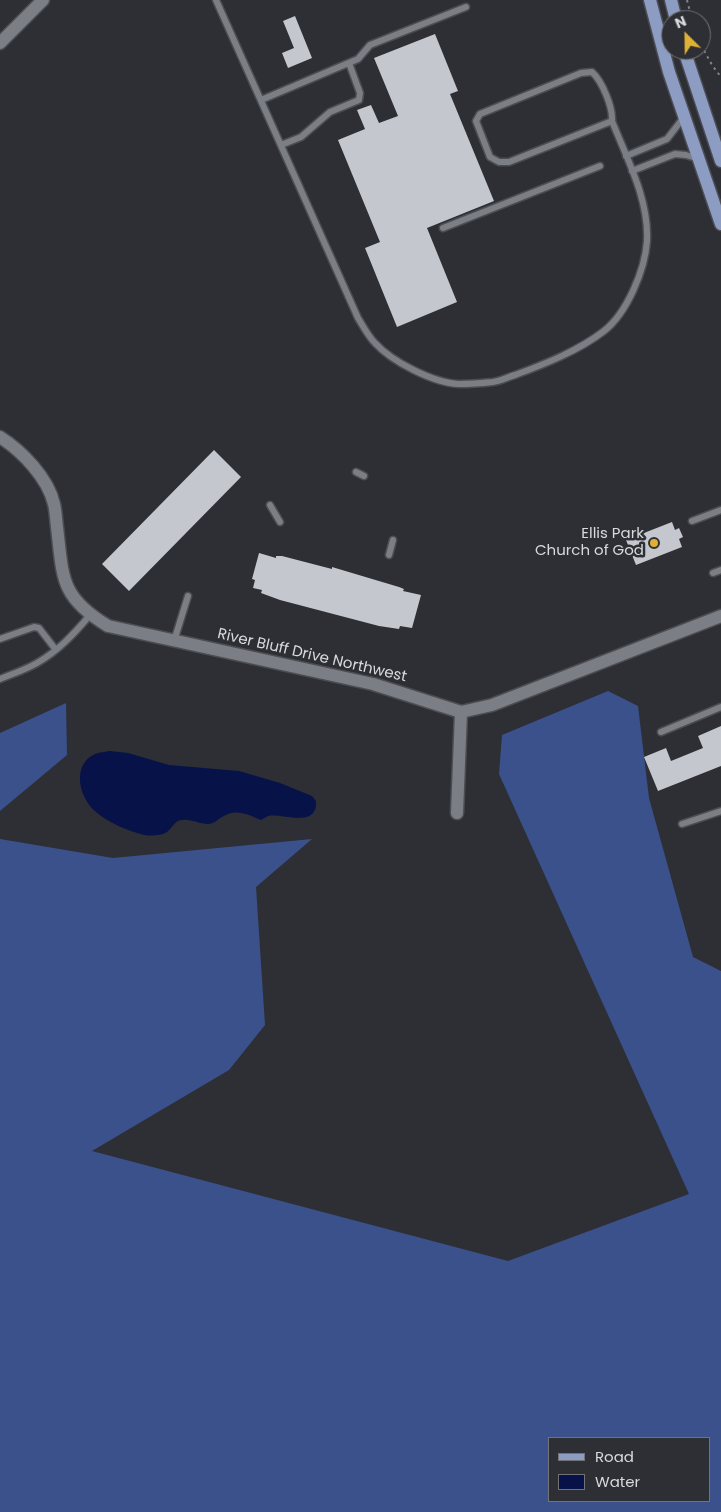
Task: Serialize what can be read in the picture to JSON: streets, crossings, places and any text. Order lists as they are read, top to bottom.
{
  "streets": {
    "street": ["River Bluff Drive Northwest"]
  },
  "places": ["Ellis Park Church of God"],
  "legend": ["Road", "Water"],
  "north": "top left"
}
